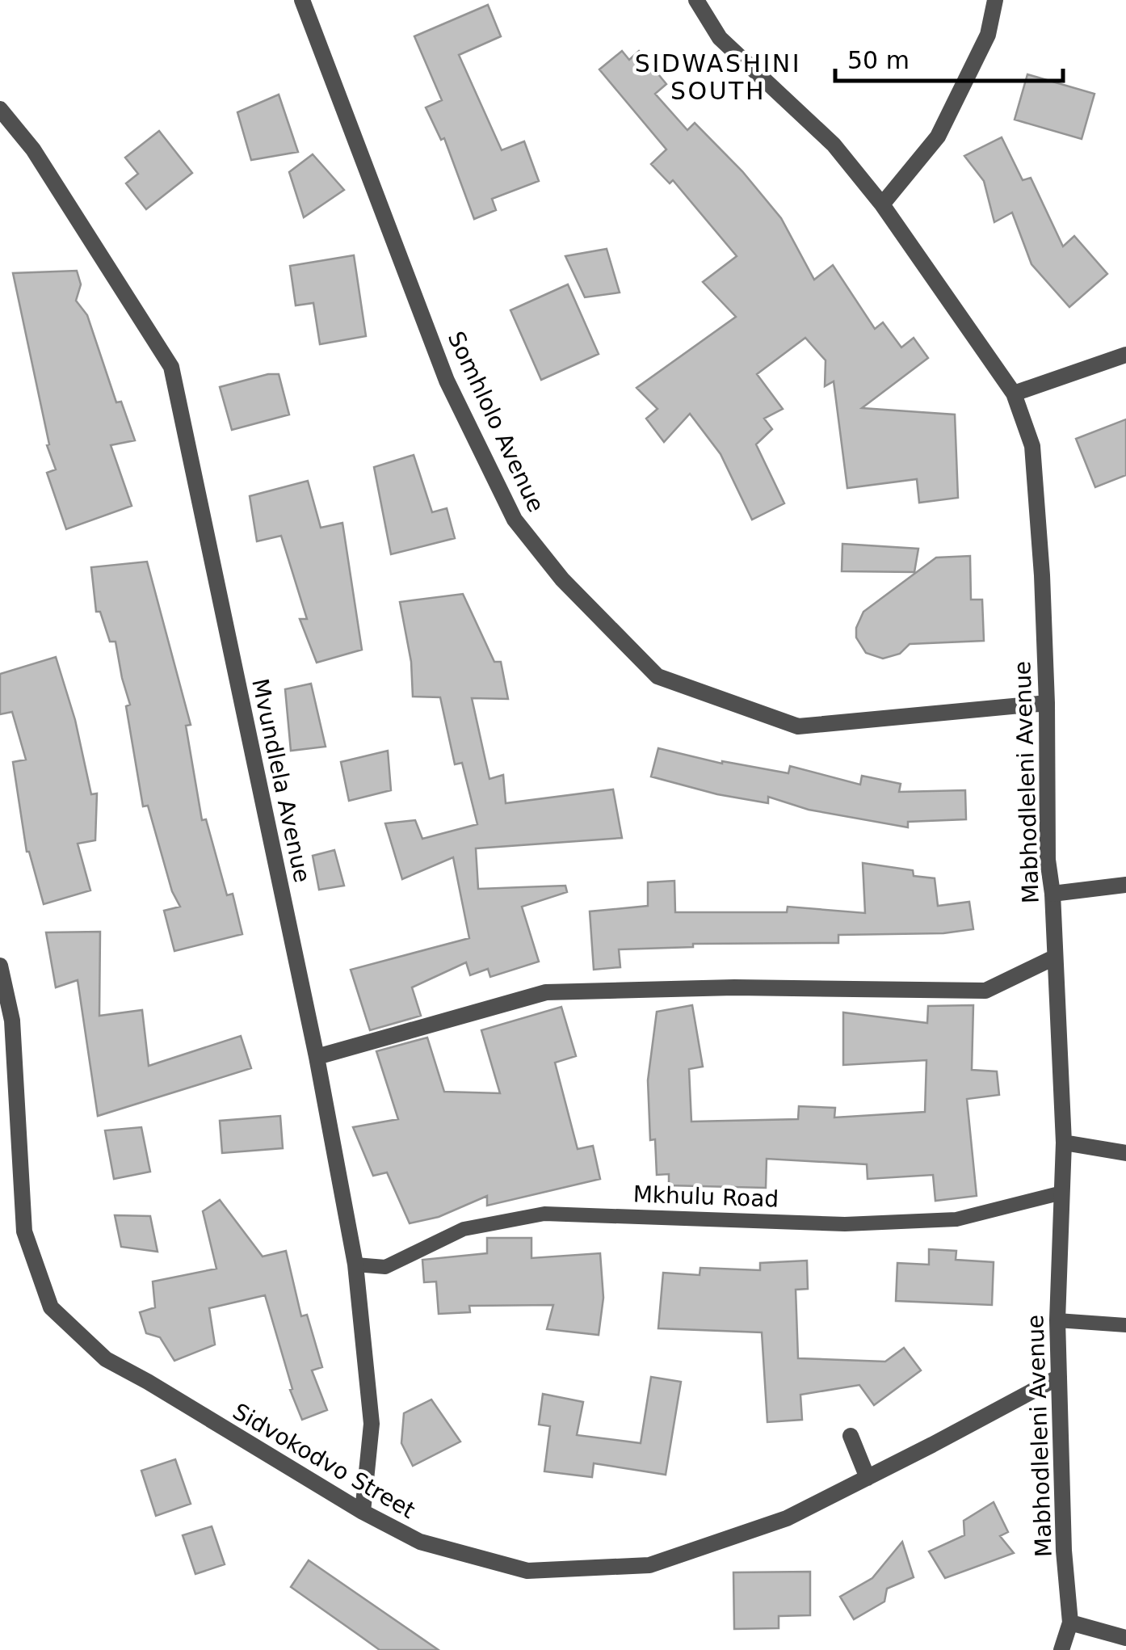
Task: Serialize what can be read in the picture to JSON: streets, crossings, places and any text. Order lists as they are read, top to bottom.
{
  "streets": {
    "street": [
      "Somhlolo Avenue",
      "Mvundlela Avenue",
      "Mabhodleleni Avenue",
      "Sidvokodvo Street"
    ],
    "lane": ["Mkhulu Road"]
  },
  "crossings": [
    ["Somhlolo Avenue", "Mabhodleleni Avenue"],
    ["Mvundlela Avenue", "Mkhulu Road"],
    ["Mvundlela Avenue", "Sidvokodvo Street"],
    ["Mabhodleleni Avenue", "Mkhulu Road"],
    ["Mabhodleleni Avenue", "Sidvokodvo Street"]
  ],
  "districts": ["SIDWASHINI SOUTH"],
  "scale_bar": "50 m"
}
